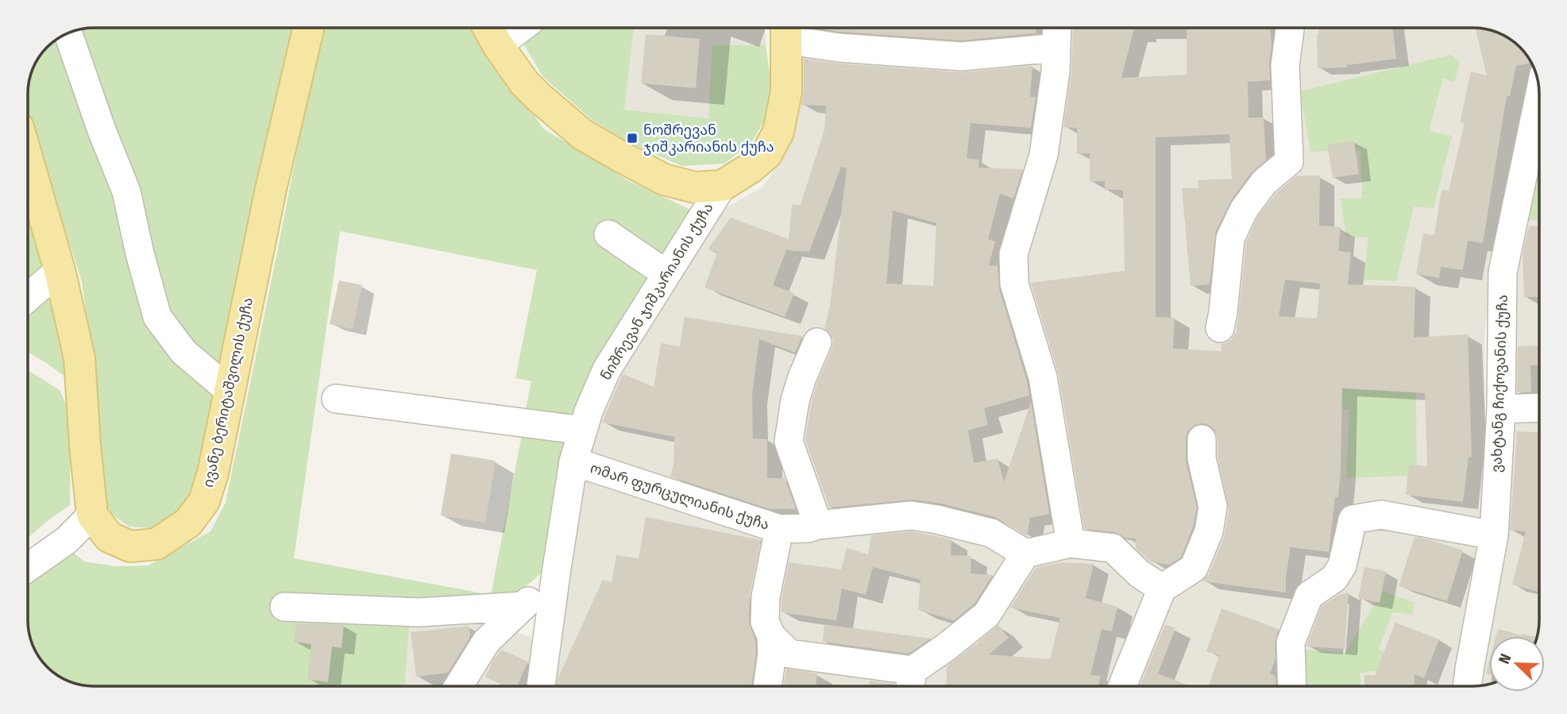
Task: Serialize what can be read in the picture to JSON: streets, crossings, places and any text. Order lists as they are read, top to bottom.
{
  "streets": {
    "main road": ["ივანე ბერიტაშვილის ქუჩა"],
    "street": ["ნიშრევან ჯიშკარიანის ქუჩა", "ვახტანგ ჩიქოვანის ქუჩა", "ომარ ფურცულიანის ქუჩა"]
  },
  "crossings": [
    ["ნიშრევან ჯიშკარიანის ქუჩა", "ომარ ფურცულიანის ქუჩა"]
  ],
  "places": {
    "transit": ["ნოშრევან ჯიშკარიანის ქუჩა"]
  },
  "north": "top left"
}
